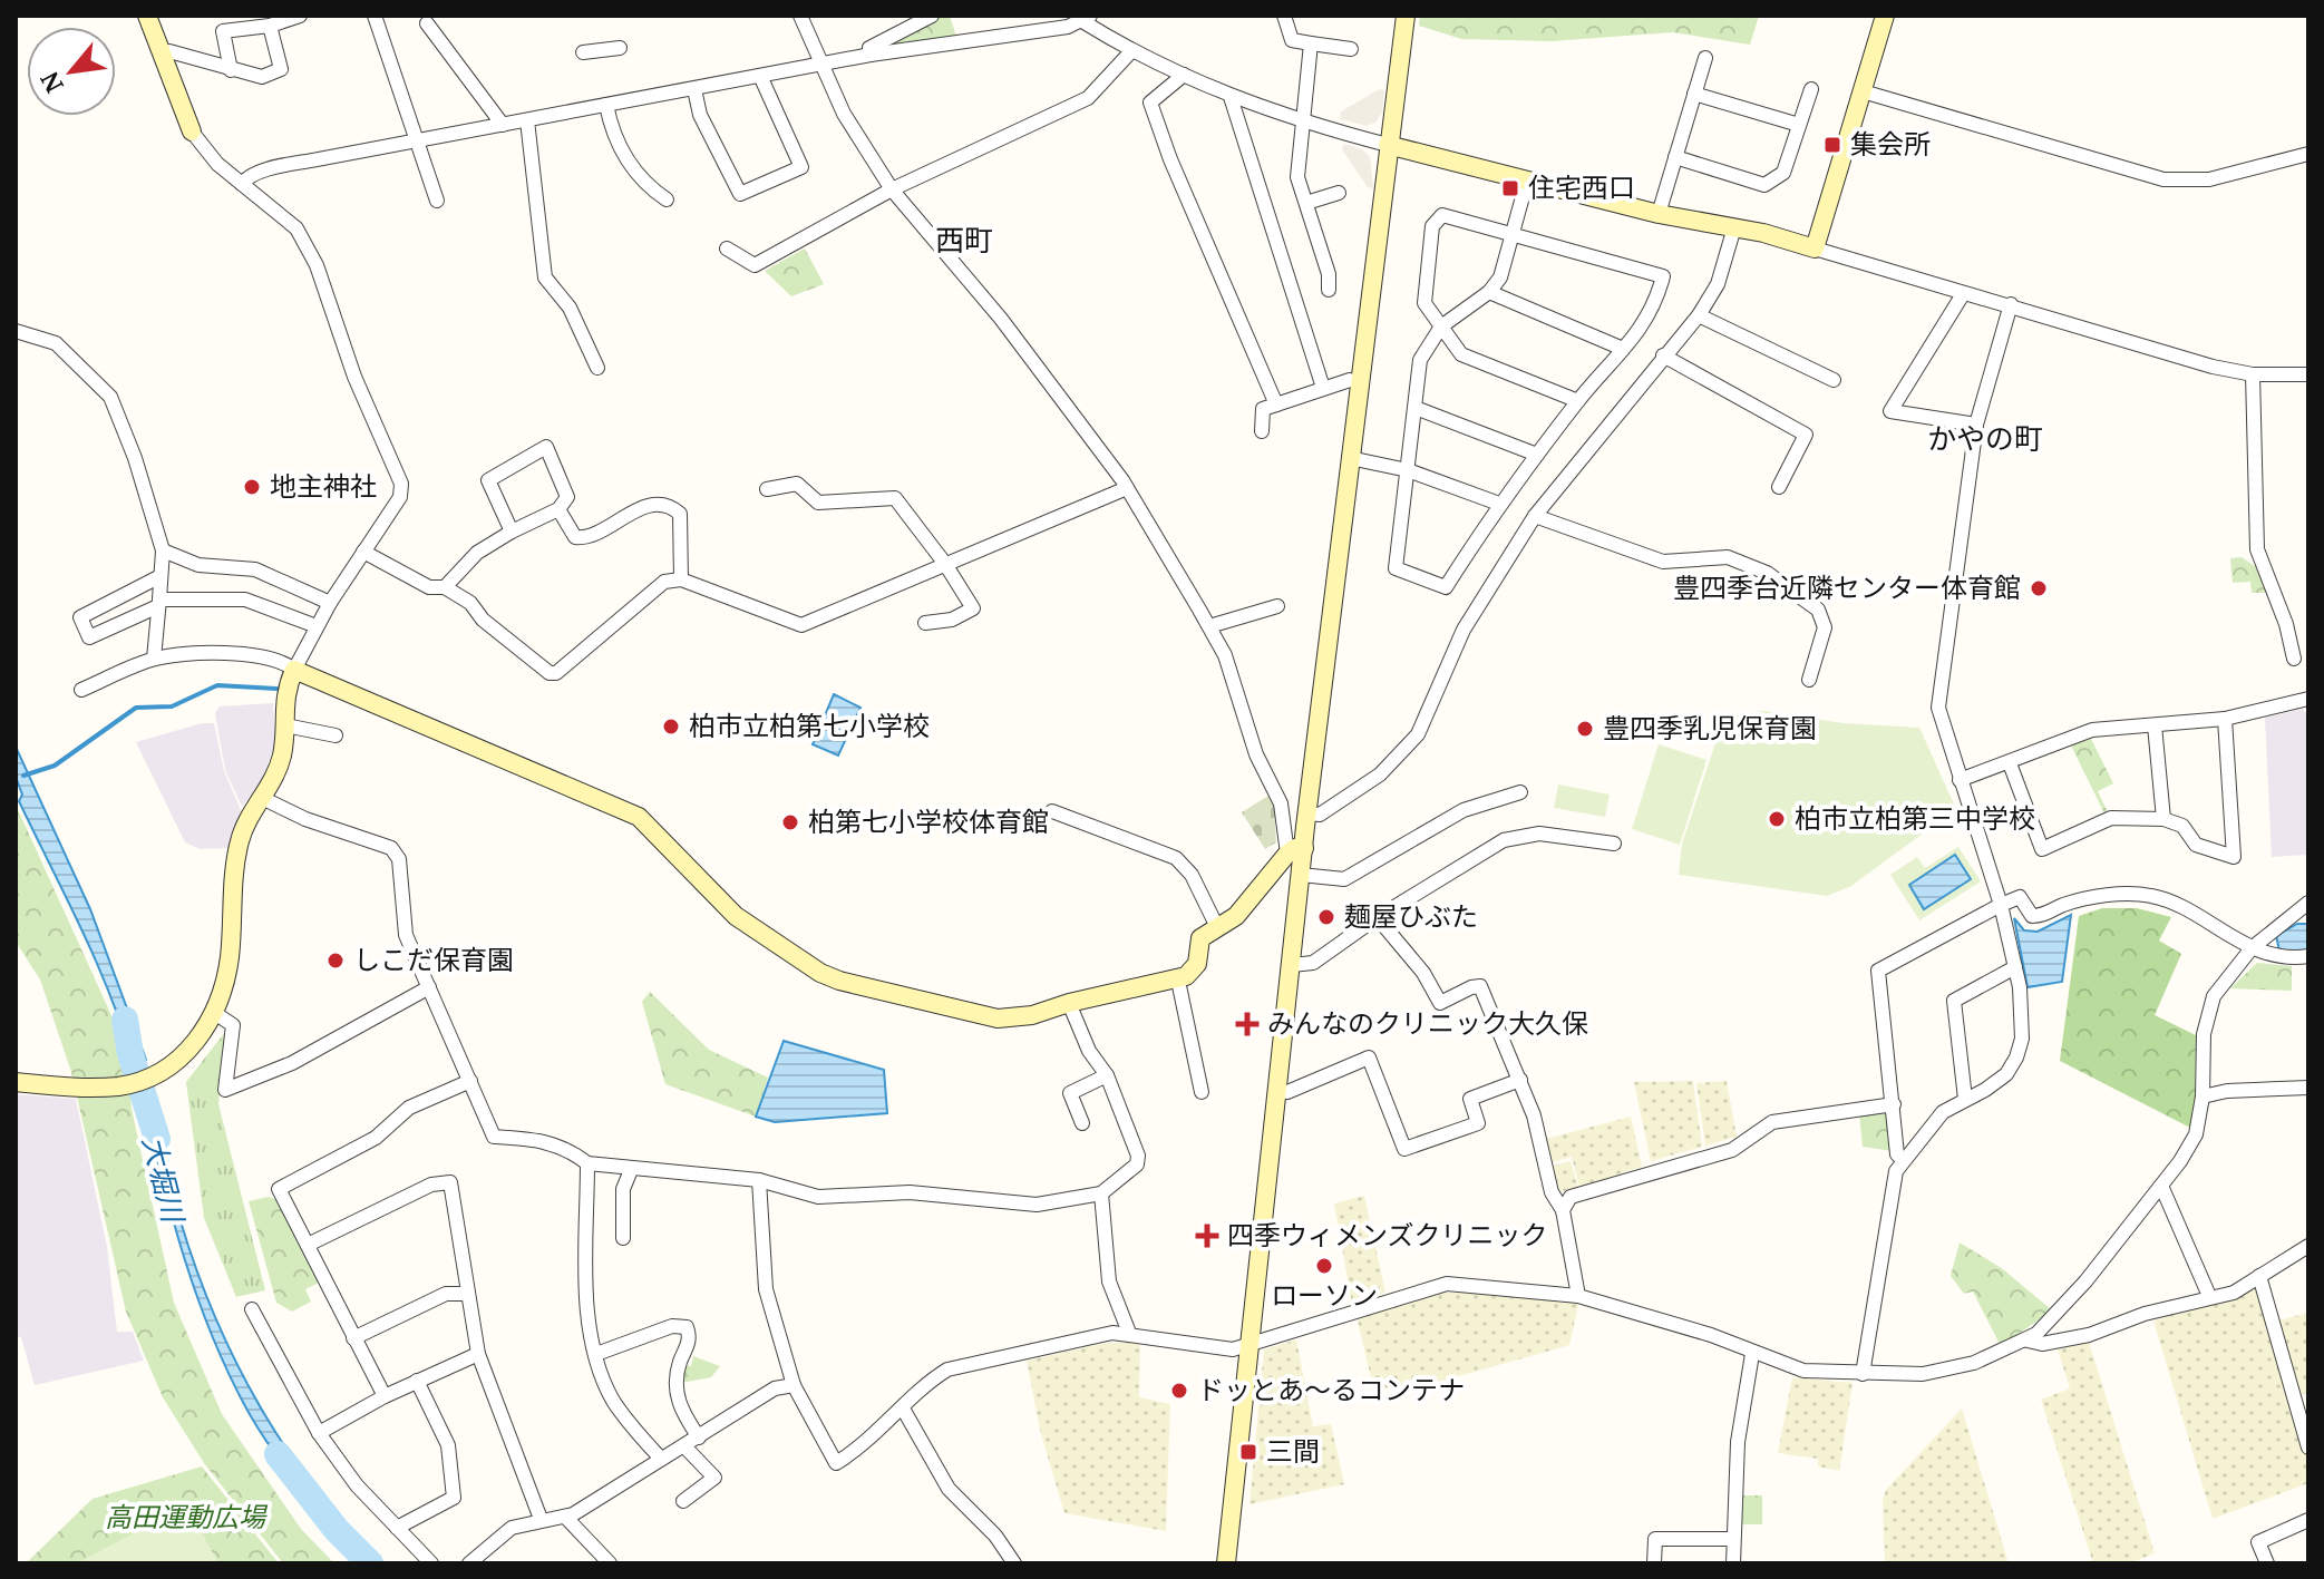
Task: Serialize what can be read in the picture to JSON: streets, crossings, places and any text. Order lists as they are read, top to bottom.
{
  "districts": ["西町", "かやの町"],
  "water": ["大堀川"],
  "parks": ["高田運動広場"],
  "places": {
    "transit": ["集会所", "住宅西口", "三間"],
    "other": [
      "地主神社",
      "豊四季台近隣センター体育館",
      "柏市立柏第七小学校",
      "豊四季乳児保育園",
      "柏市立柏第三中学校",
      "柏第七小学校体育館",
      "麺屋ひぶた",
      "しこだ保育園",
      "ローソン",
      "ドッとあ〜るコンテナ"
    ],
    "health": ["みんなのクリニック大久保", "四季ウィメンズクリニック"]
  },
  "north": "bottom left"
}
